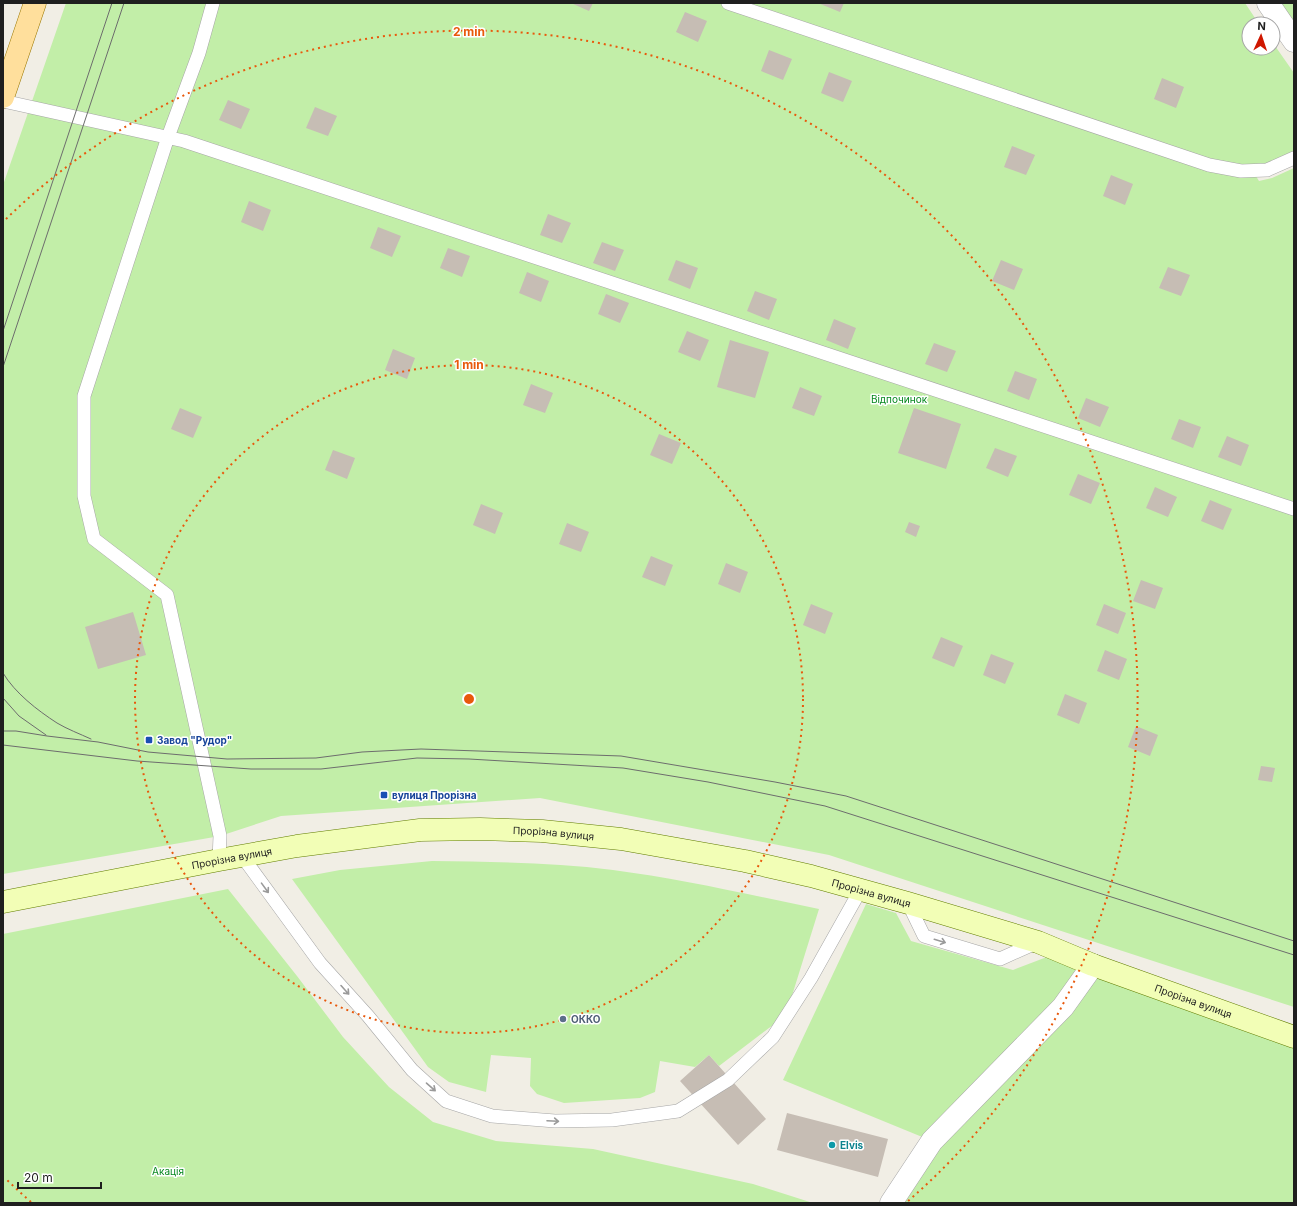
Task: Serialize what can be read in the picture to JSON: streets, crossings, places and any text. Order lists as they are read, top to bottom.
{
  "streets": {
    "main road": ["Прорізна вулиця"]
  },
  "parks": ["Відпочинок", "Акація"],
  "places": {
    "transit": ["Завод \"Рудор\"", "вулиця Прорізна"],
    "other": ["ОККО", "Elvis"]
  },
  "scale_bar": "20 m",
  "north": "top",
  "rings": ["2 min", "1 min"]
}
